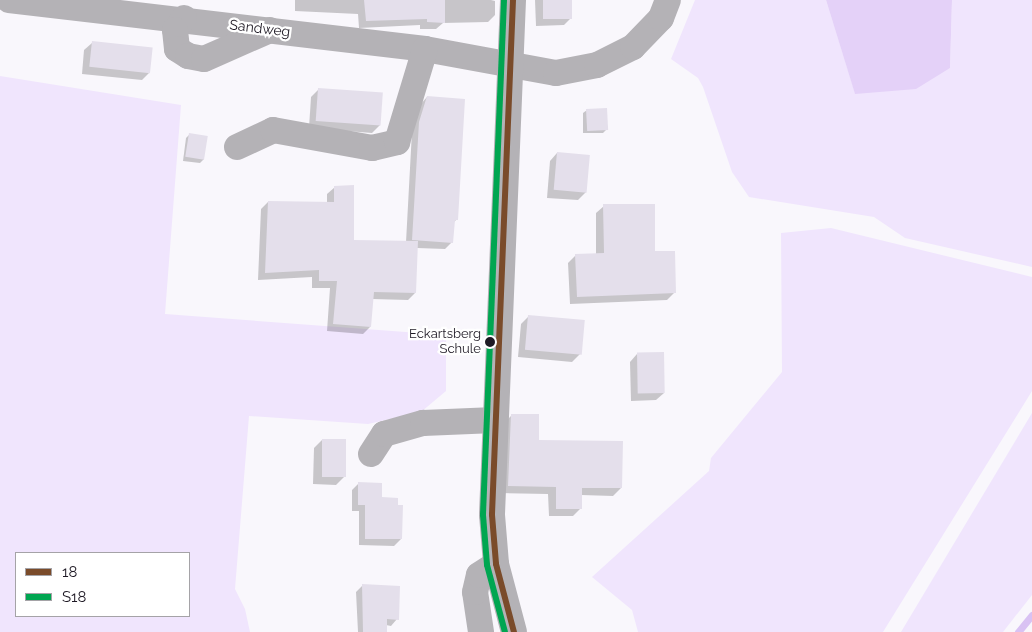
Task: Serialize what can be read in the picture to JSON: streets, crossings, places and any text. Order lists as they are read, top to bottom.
{
  "streets": {
    "street": ["Sandweg"]
  },
  "places": ["Eckartsberg Schule"],
  "lines": ["transit line 18", "transit line S18"],
  "legend": ["18", "S18"]
}
